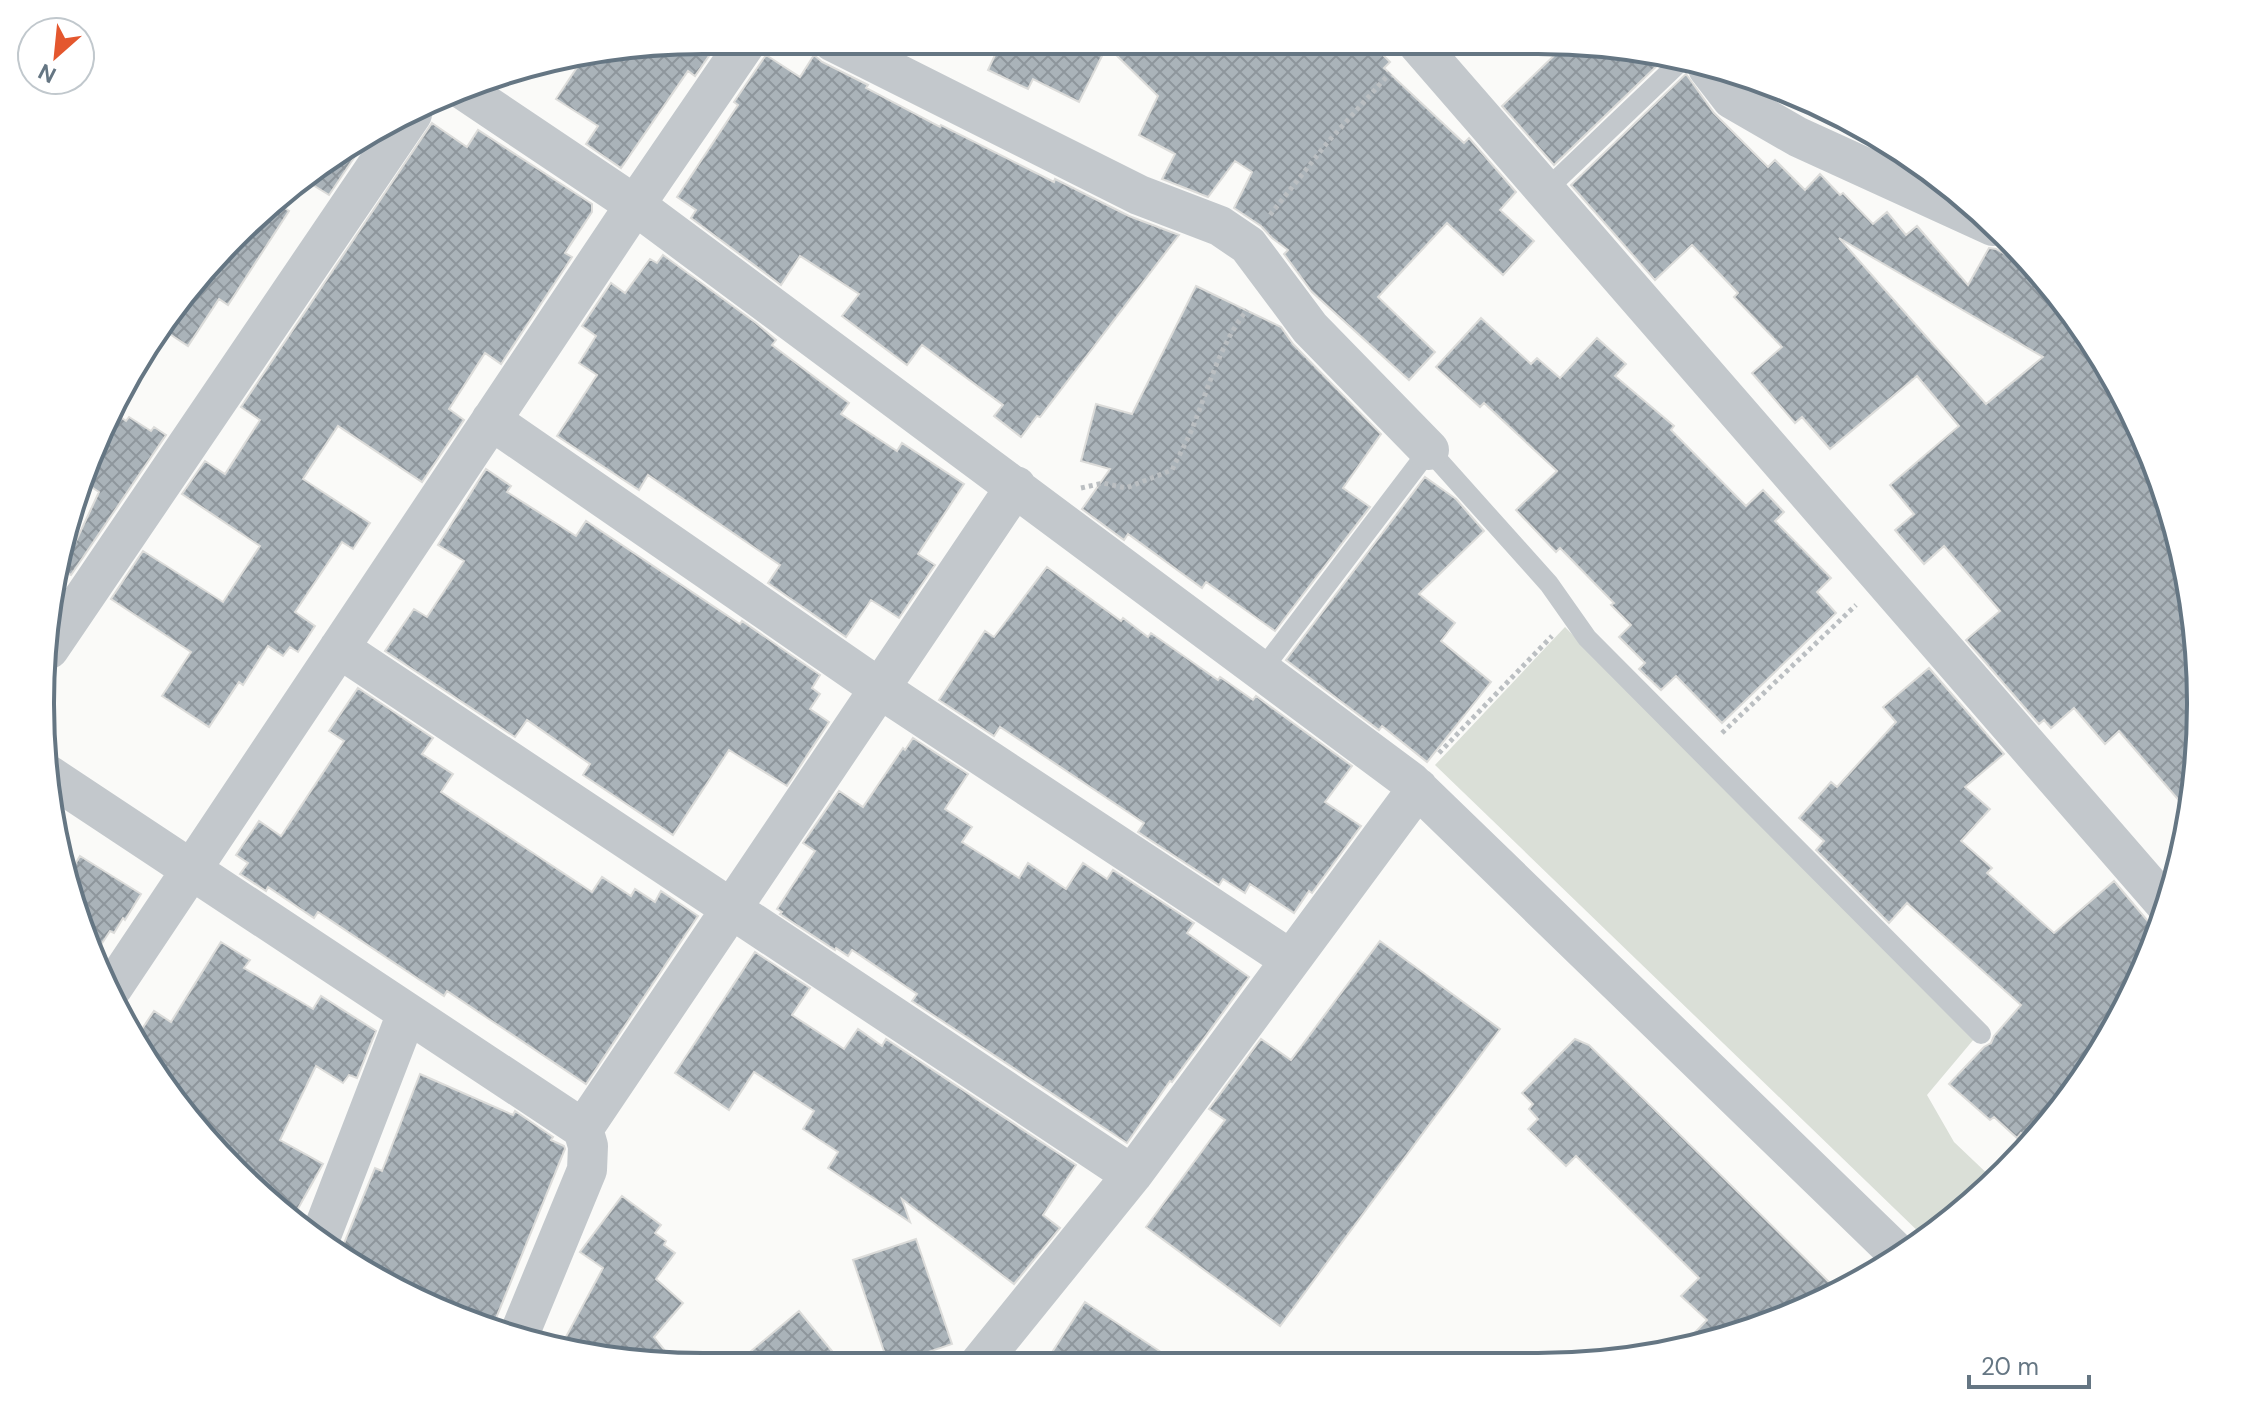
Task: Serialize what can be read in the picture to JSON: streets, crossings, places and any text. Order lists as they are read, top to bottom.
{
  "scale_bar": "20 m",
  "north": "bottom left"
}
